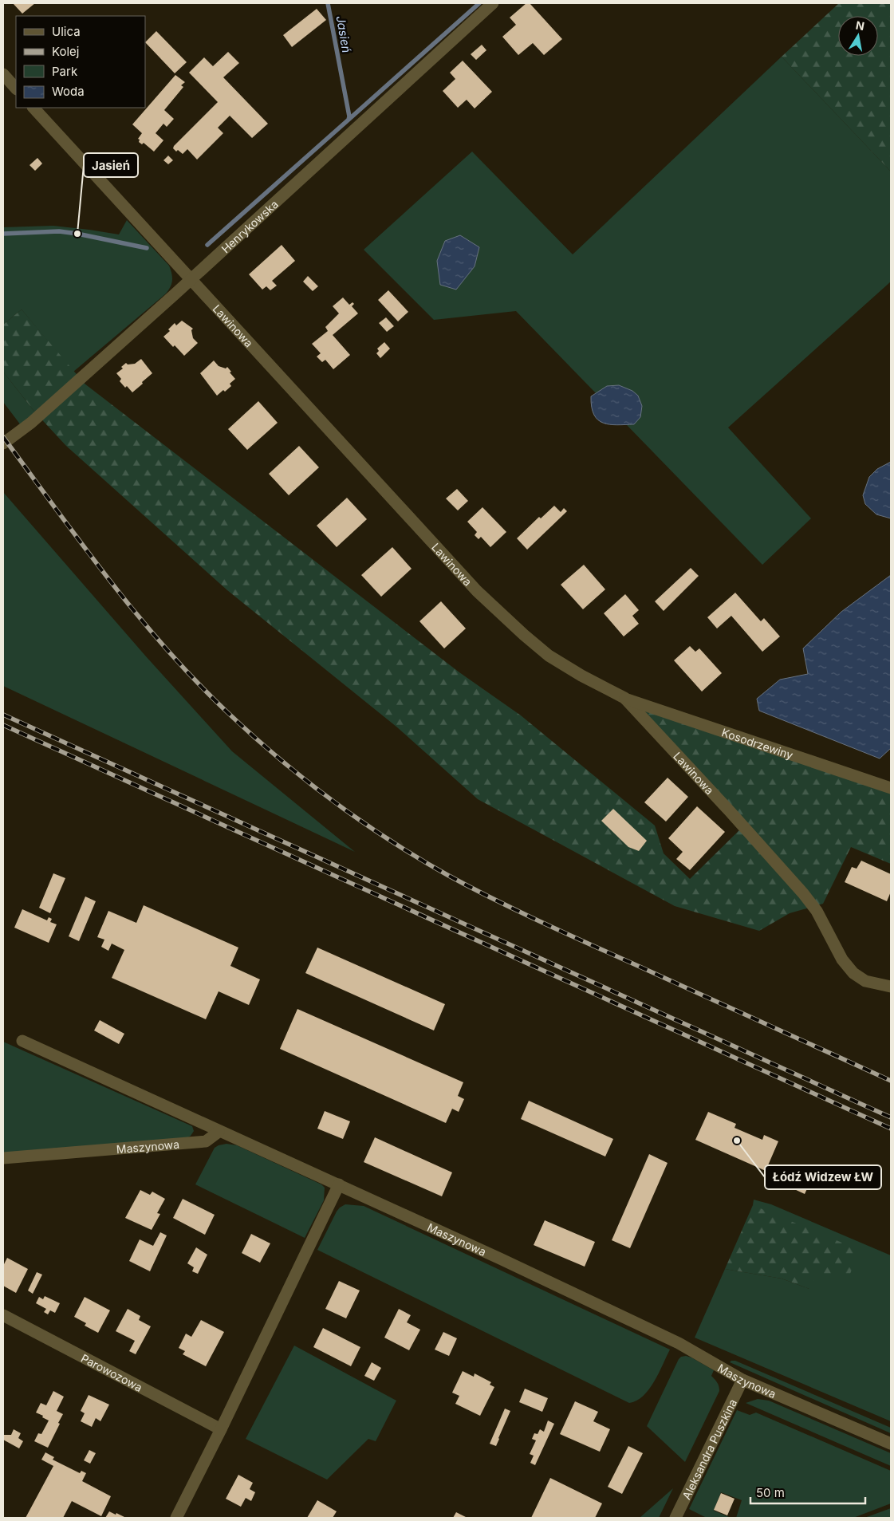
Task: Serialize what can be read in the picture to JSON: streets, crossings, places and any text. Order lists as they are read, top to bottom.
{
  "streets": {
    "street": [
      "Henrykowska",
      "Lawinowa",
      "Kosodrzewiny",
      "Maszynowa",
      "Parowozowa",
      "Aleksandra Puszkina"
    ]
  },
  "crossings": [
    ["Henrykowska", "Lawinowa"],
    ["Lawinowa", "Kosodrzewiny"],
    ["Maszynowa", "Aleksandra Puszkina"]
  ],
  "water": ["Jasień"],
  "places": ["Jasień", "Łódź Widzew ŁW"],
  "legend": [
    "Ulica",
    "Kolej",
    "Park",
    "Woda"
  ],
  "scale_bar": "50 m",
  "north": "top"
}
